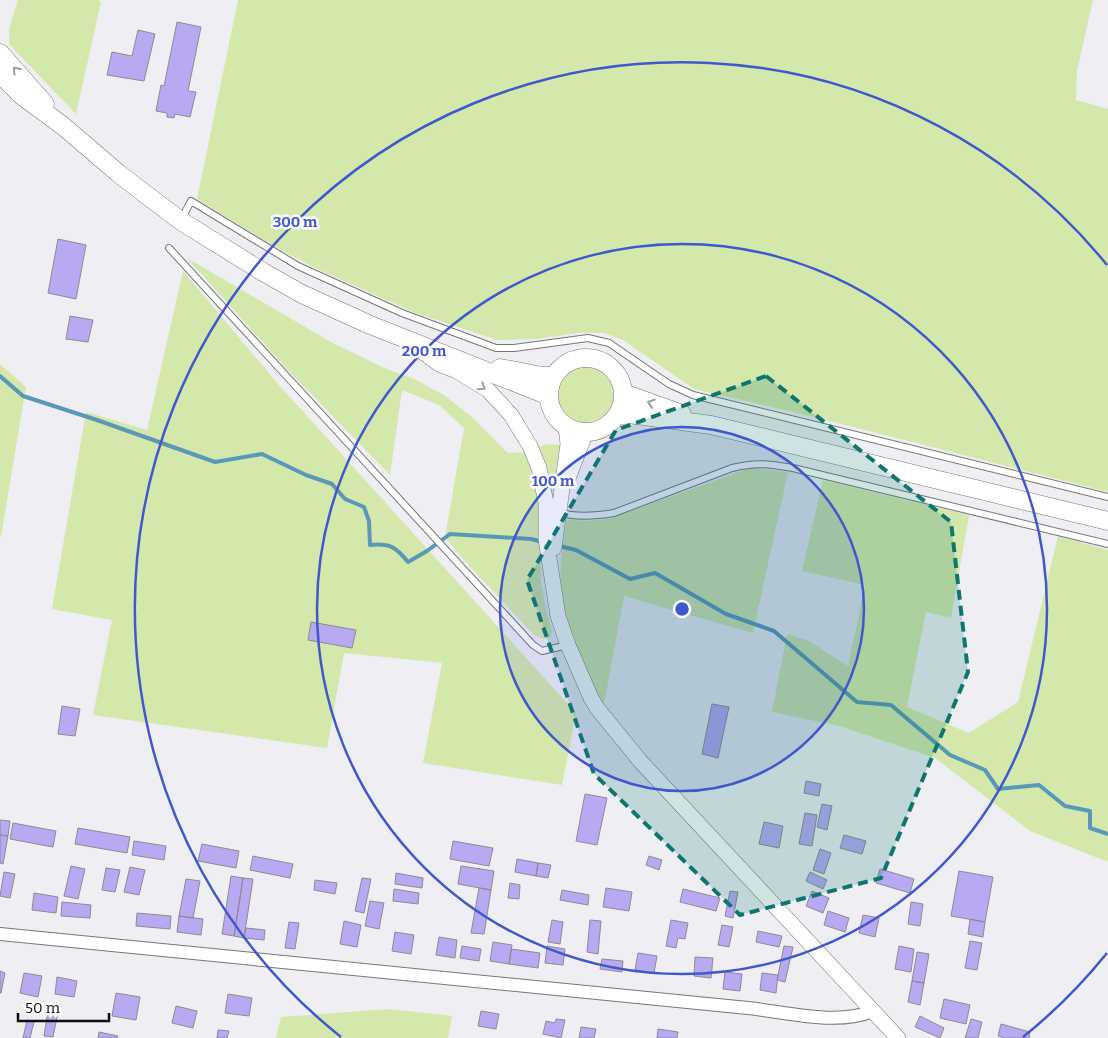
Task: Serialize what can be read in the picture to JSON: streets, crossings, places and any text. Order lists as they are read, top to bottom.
{
  "scale_bar": "50 m",
  "rings": ["300 m", "200 m", "100 m"]
}
